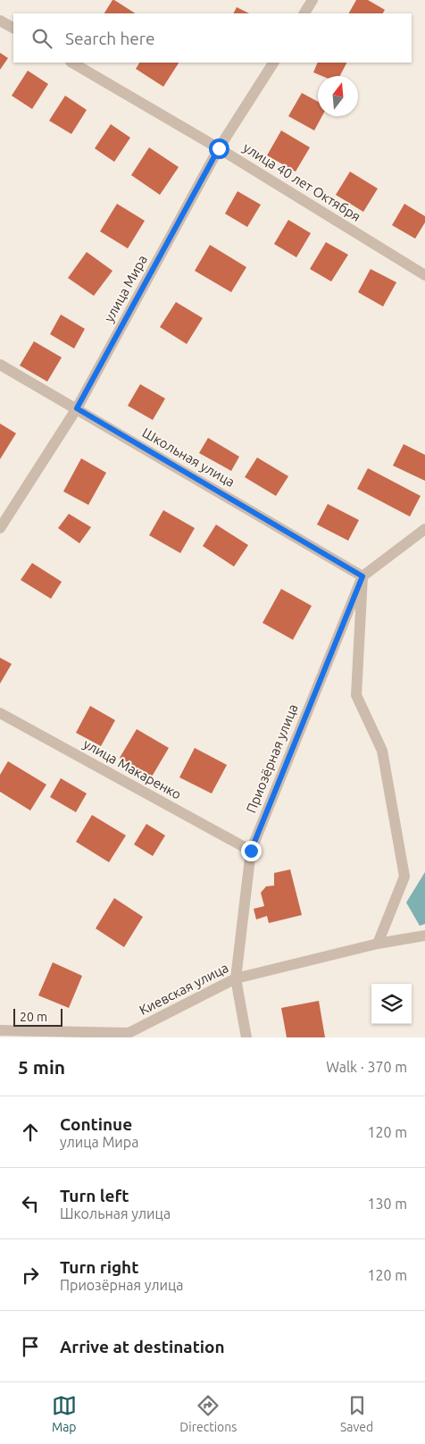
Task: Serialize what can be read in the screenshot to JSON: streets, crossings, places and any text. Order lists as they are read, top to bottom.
{
  "streets": {
    "street": [
      "улица 40 лет Октября",
      "улица Мира",
      "Школьная улица",
      "Приозёрная улица",
      "улица Макаренко",
      "Киевская улица"
    ]
  },
  "crossings": [
    ["улица 40 лет Октября", "улица Мира"],
    ["улица Мира", "Школьная улица"],
    ["Школьная улица", "Приозёрная улица"],
    ["Приозёрная улица", "улица Макаренко"],
    ["Приозёрная улица", "Киевская улица"]
  ],
  "scale_bar": "20 m",
  "north": "top",
  "page": {
    "search": "Search here",
    "scale": "20 m",
    "heading": ["5 min", "Walk · 370 m"],
    "list": [
      ["Continue", "улица Мира", "120 m"],
      ["Turn left", "Школьная улица", "130 m"],
      ["Turn right", "Приозёрная улица", "120 m"],
      "Arrive at destination"
    ],
    "nav": ["Map", "Directions", "Saved"]
  }
}
